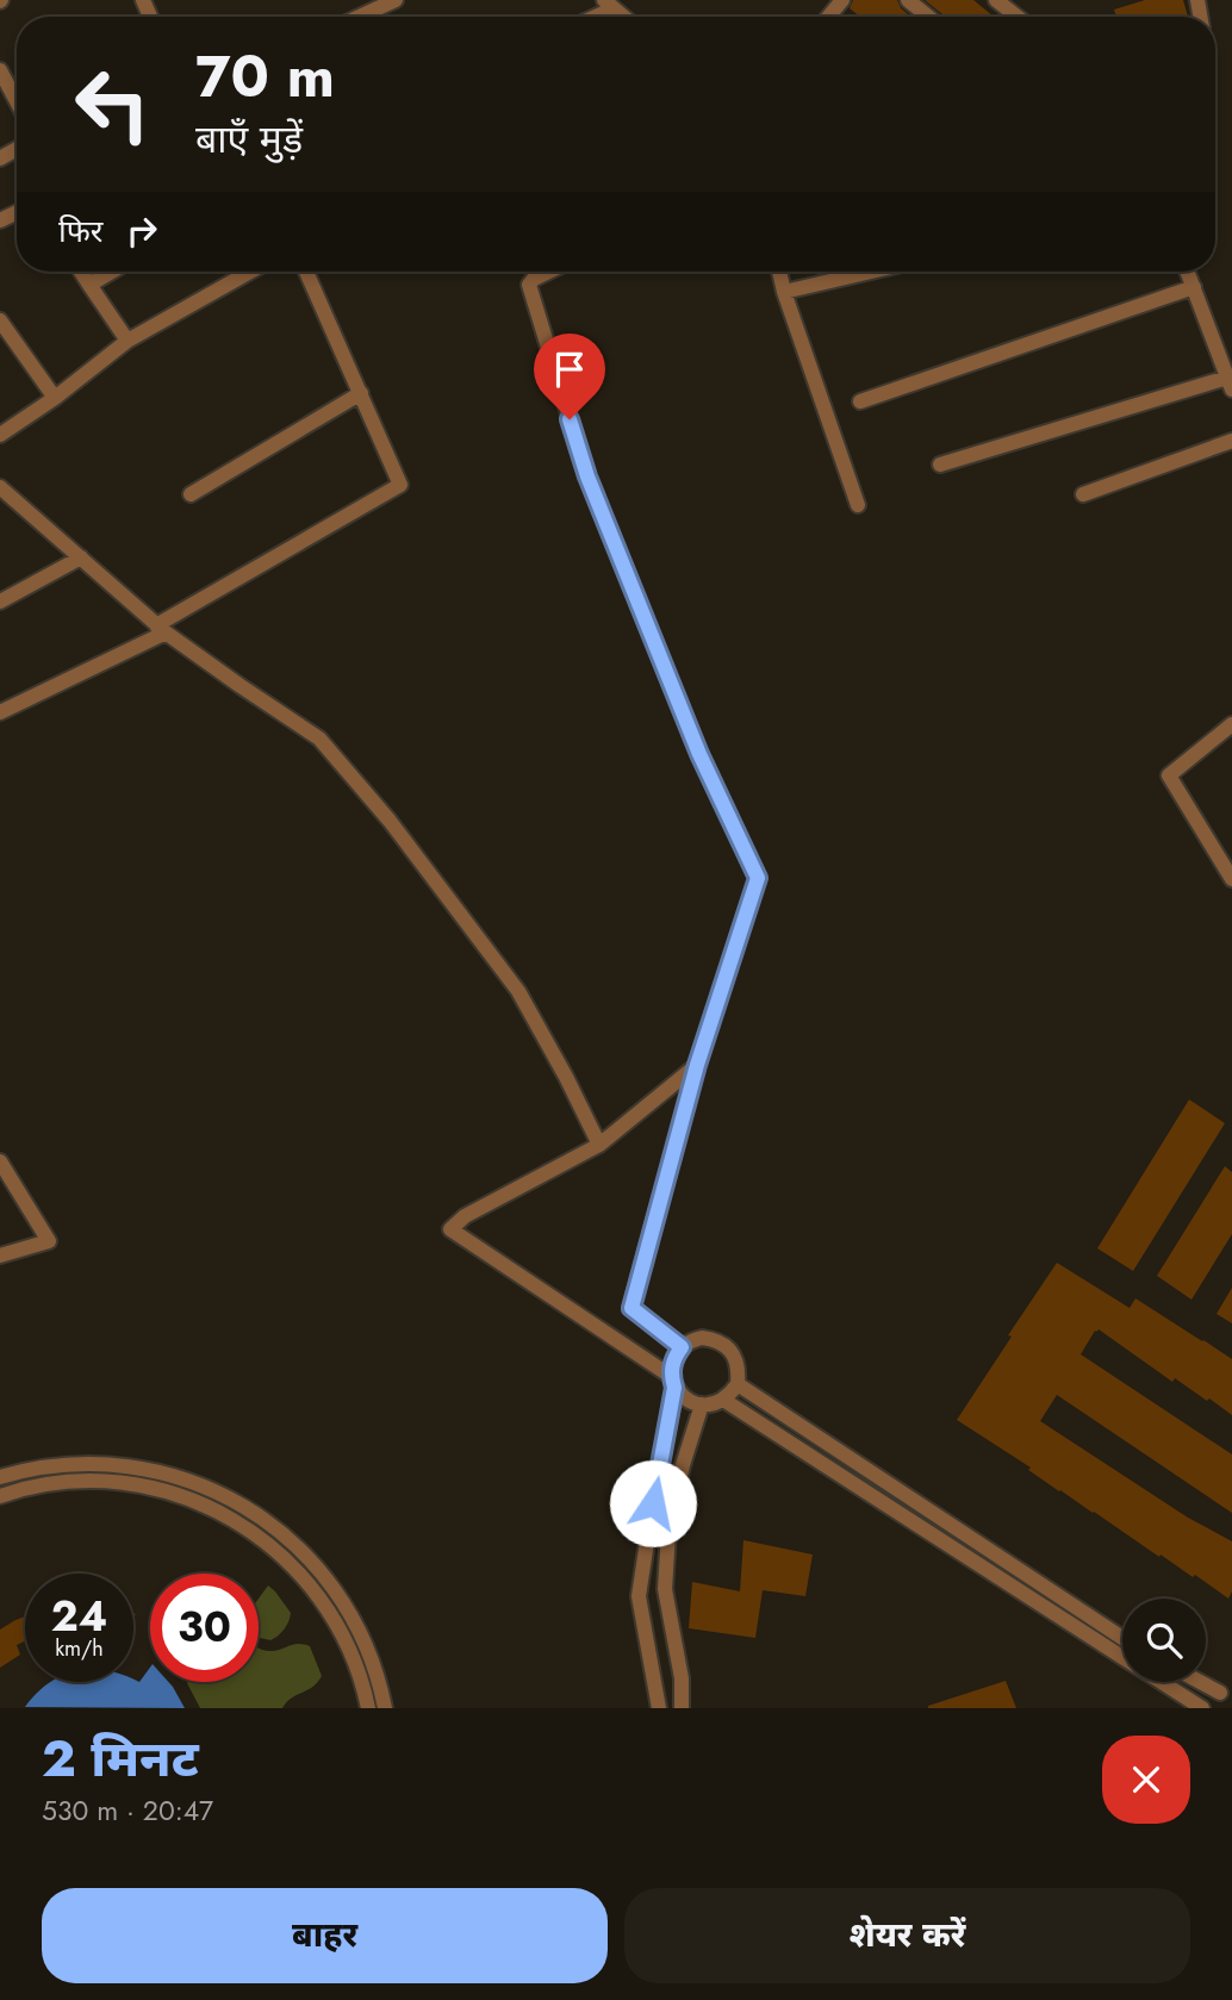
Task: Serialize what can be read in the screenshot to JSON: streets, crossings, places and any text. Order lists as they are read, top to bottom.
{
  "page": {
    "turn": ["70 m", "बाएँ मुड़ें"],
    "then": "फिर",
    "speed": "24 km/h",
    "limit": "30",
    "heading": ["2 मिनट", "530 m · 20:47"],
    "buttons": ["बाहर", "शेयर करें"]
  }
}
